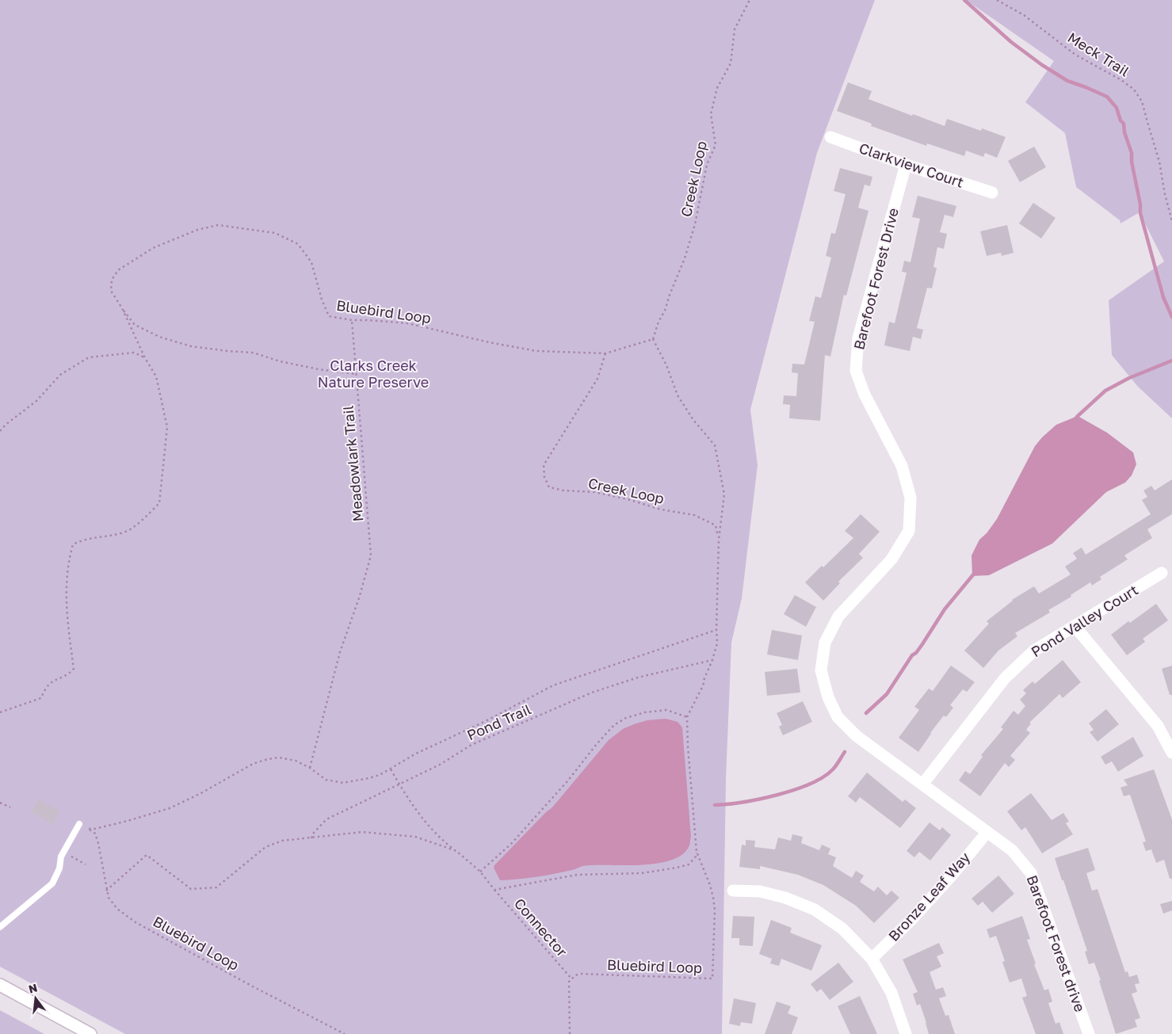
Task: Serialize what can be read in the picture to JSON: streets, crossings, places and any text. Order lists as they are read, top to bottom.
{
  "streets": {
    "street": [
      "Clarkview Court",
      "Barefoot Forest Drive",
      "Pond Valley Court",
      "Bronze Leaf Way",
      "Barefoot Forest drive"
    ],
    "path": [
      "Meck Trail",
      "Creek Loop",
      "Bluebird Loop",
      "Meadowlark Trail",
      "Pond Trail",
      "Connector"
    ]
  },
  "crossings": [
    ["Clarkview Court", "Barefoot Forest Drive"],
    ["Creek Loop", "Bluebird Loop"],
    ["Barefoot Forest Drive", "Pond Valley Court"],
    ["Barefoot Forest Drive", "Barefoot Forest drive"],
    ["Bluebird Loop", "Pond Trail"],
    ["Bluebird Loop", "Connector"],
    ["Meadowlark Trail", "Pond Trail"],
    ["Pond Valley Court", "Barefoot Forest drive"],
    ["Bronze Leaf Way", "Barefoot Forest drive"]
  ],
  "parks": ["Clarks Creek Nature Preserve"],
  "north": "top"
}
